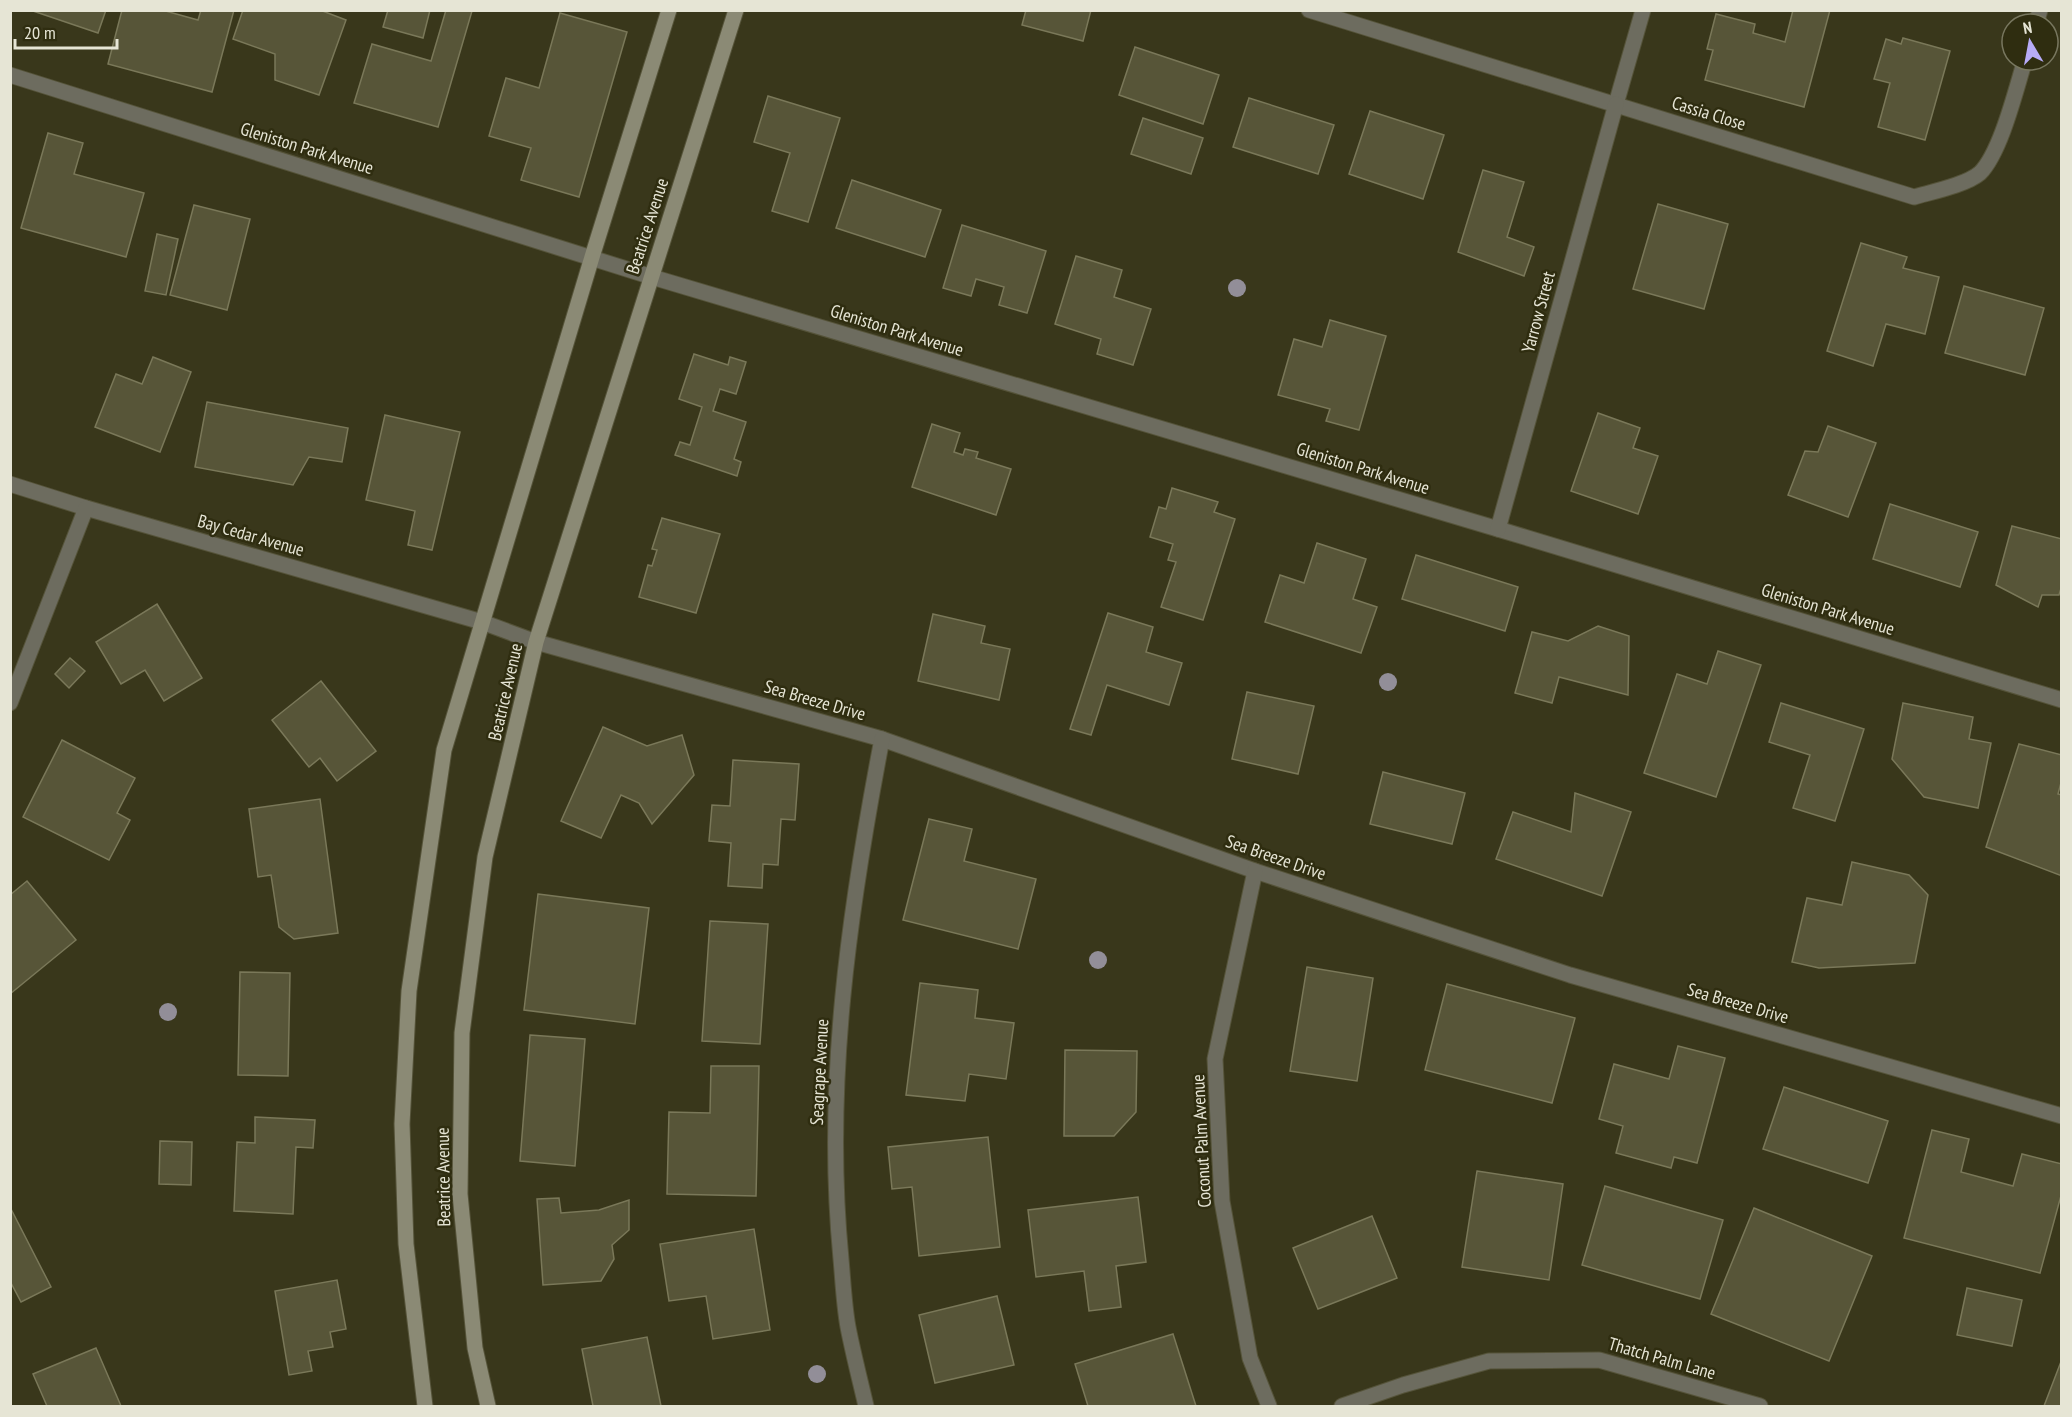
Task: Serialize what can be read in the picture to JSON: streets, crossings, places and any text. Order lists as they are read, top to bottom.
{
  "streets": {
    "main road": ["Beatrice Avenue"],
    "street": [
      "Cassia Close",
      "Gleniston Park Avenue",
      "Yarrow Street",
      "Bay Cedar Avenue",
      "Sea Breeze Drive",
      "Seagrape Avenue",
      "Coconut Palm Avenue",
      "Thatch Palm Lane"
    ]
  },
  "crossings": [
    ["Cassia Close", "Yarrow Street"],
    ["Gleniston Park Avenue", "Beatrice Avenue"],
    ["Gleniston Park Avenue", "Yarrow Street"],
    ["Beatrice Avenue", "Sea Breeze Drive"],
    ["Bay Cedar Avenue", "Sea Breeze Drive"],
    ["Sea Breeze Drive", "Seagrape Avenue"],
    ["Sea Breeze Drive", "Coconut Palm Avenue"]
  ],
  "scale_bar": "20 m",
  "north": "top"
}
